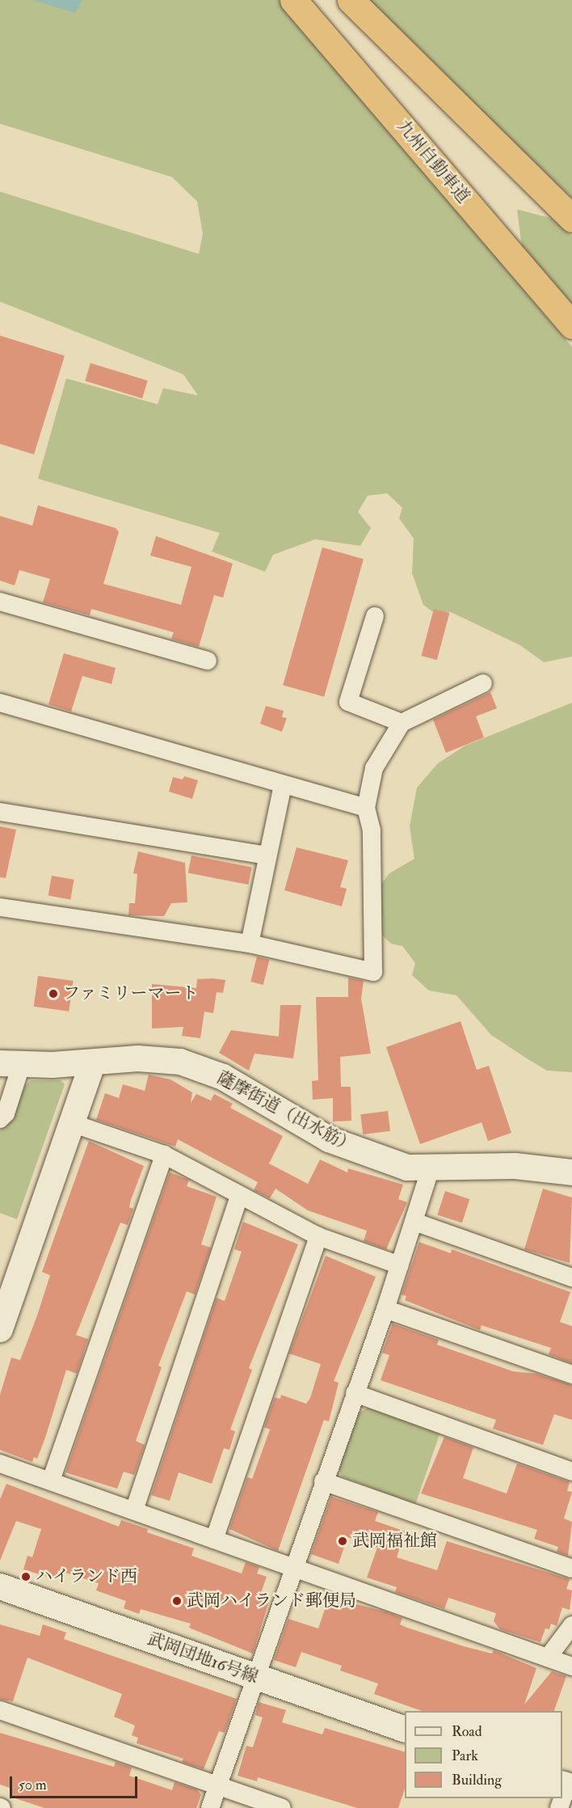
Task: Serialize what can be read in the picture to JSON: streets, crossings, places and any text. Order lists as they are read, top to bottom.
{
  "streets": {
    "highway": ["九州自動車道"],
    "street": ["薩摩街道（出水筋）", "武岡団地16号線"]
  },
  "places": [
    "ファミリーマート",
    "武岡福祉館",
    "ハイランド西",
    "武岡ハイランド郵便局"
  ],
  "legend": ["Road", "Park", "Building"],
  "scale_bar": "50 m"
}
